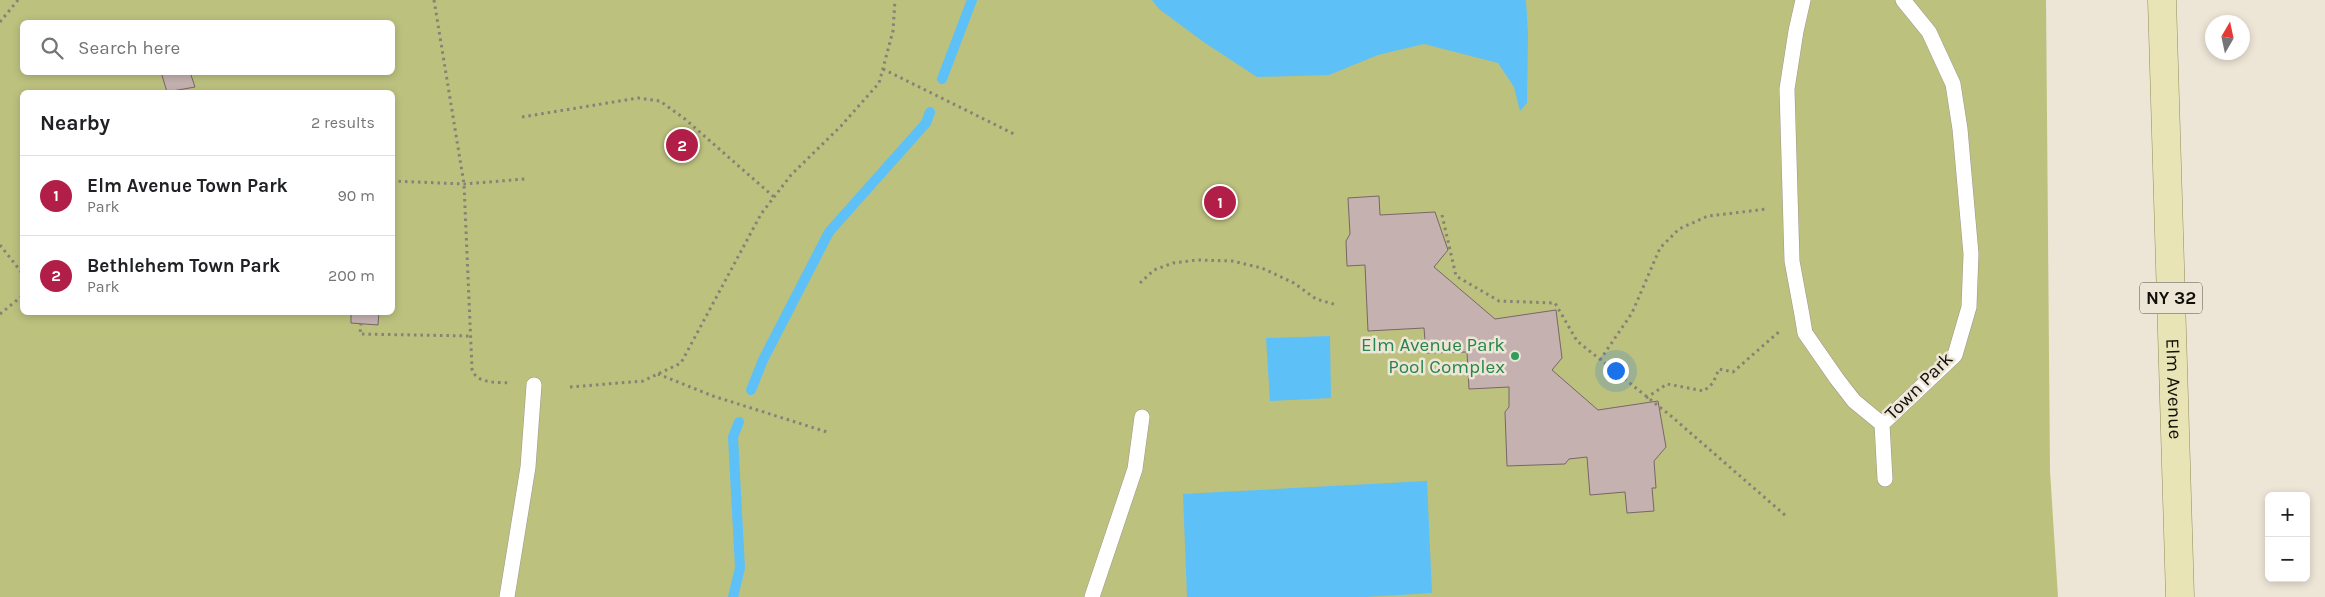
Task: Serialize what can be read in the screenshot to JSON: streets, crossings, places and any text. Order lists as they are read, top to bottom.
{
  "streets": {
    "main road": ["NY 32", "Elm Avenue"],
    "lane": ["Town Park"]
  },
  "places": ["Elm Avenue Park Pool Complex"],
  "north": "top",
  "page": {
    "search": "Search here",
    "heading": ["Nearby", "2 results"],
    "pins": ["2", "1"],
    "list": [
      {
        "mark": "1",
        "name": "Elm Avenue Town Park",
        "note": "Park",
        "value": "90 m"
      },
      {
        "mark": "2",
        "name": "Bethlehem Town Park",
        "note": "Park",
        "value": "200 m"
      }
    ],
    "map_buttons": ["+", "−"]
  }
}
